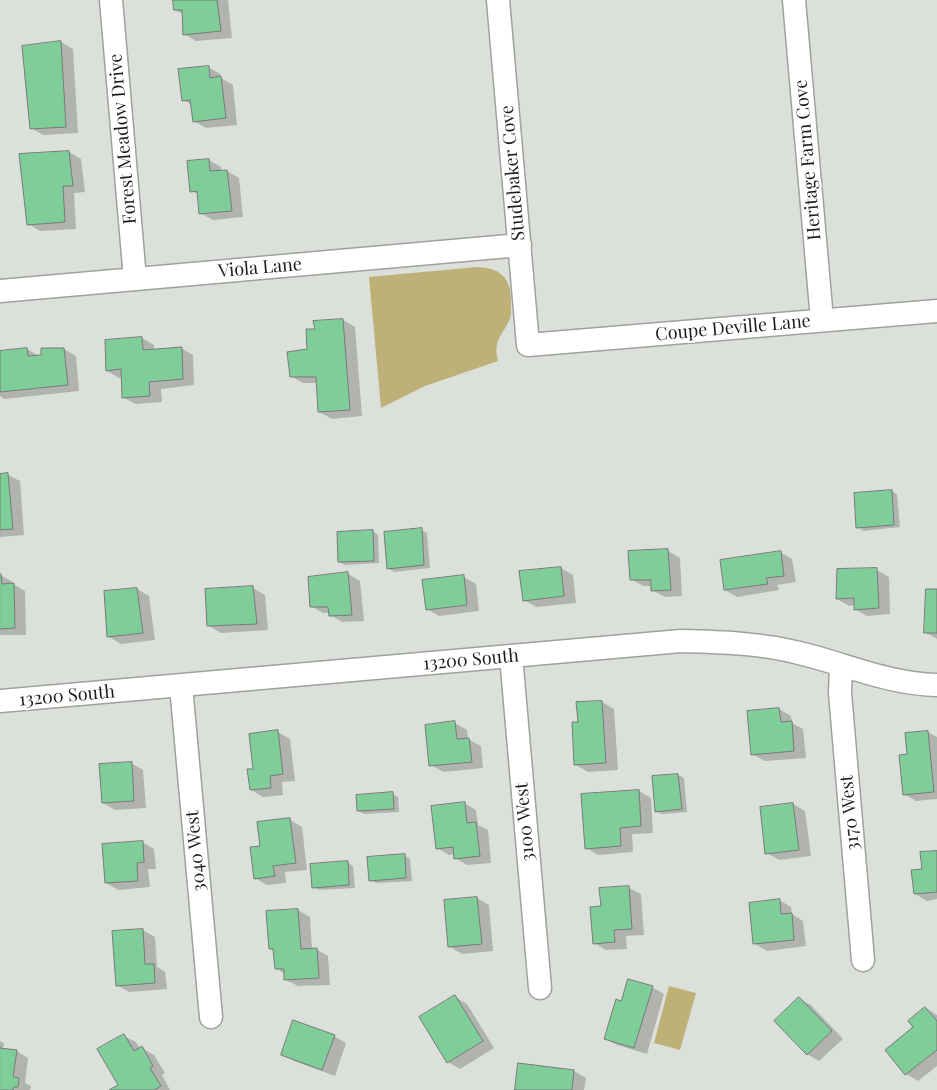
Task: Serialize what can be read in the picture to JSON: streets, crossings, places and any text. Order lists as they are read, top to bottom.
{
  "streets": {
    "street": [
      "Forest Meadow Drive",
      "Heritage Farm Cove",
      "Studebaker Cove",
      "Viola Lane",
      "Coupe Deville Lane",
      "13200 South",
      "3170 West",
      "3100 West",
      "3040 West"
    ]
  },
  "crossings": [
    ["Forest Meadow Drive", "Viola Lane"],
    ["Heritage Farm Cove", "Coupe Deville Lane"],
    ["Studebaker Cove", "Viola Lane"],
    ["Studebaker Cove", "Coupe Deville Lane"],
    ["13200 South", "3170 West"],
    ["13200 South", "3100 West"],
    ["13200 South", "3040 West"]
  ]
}
